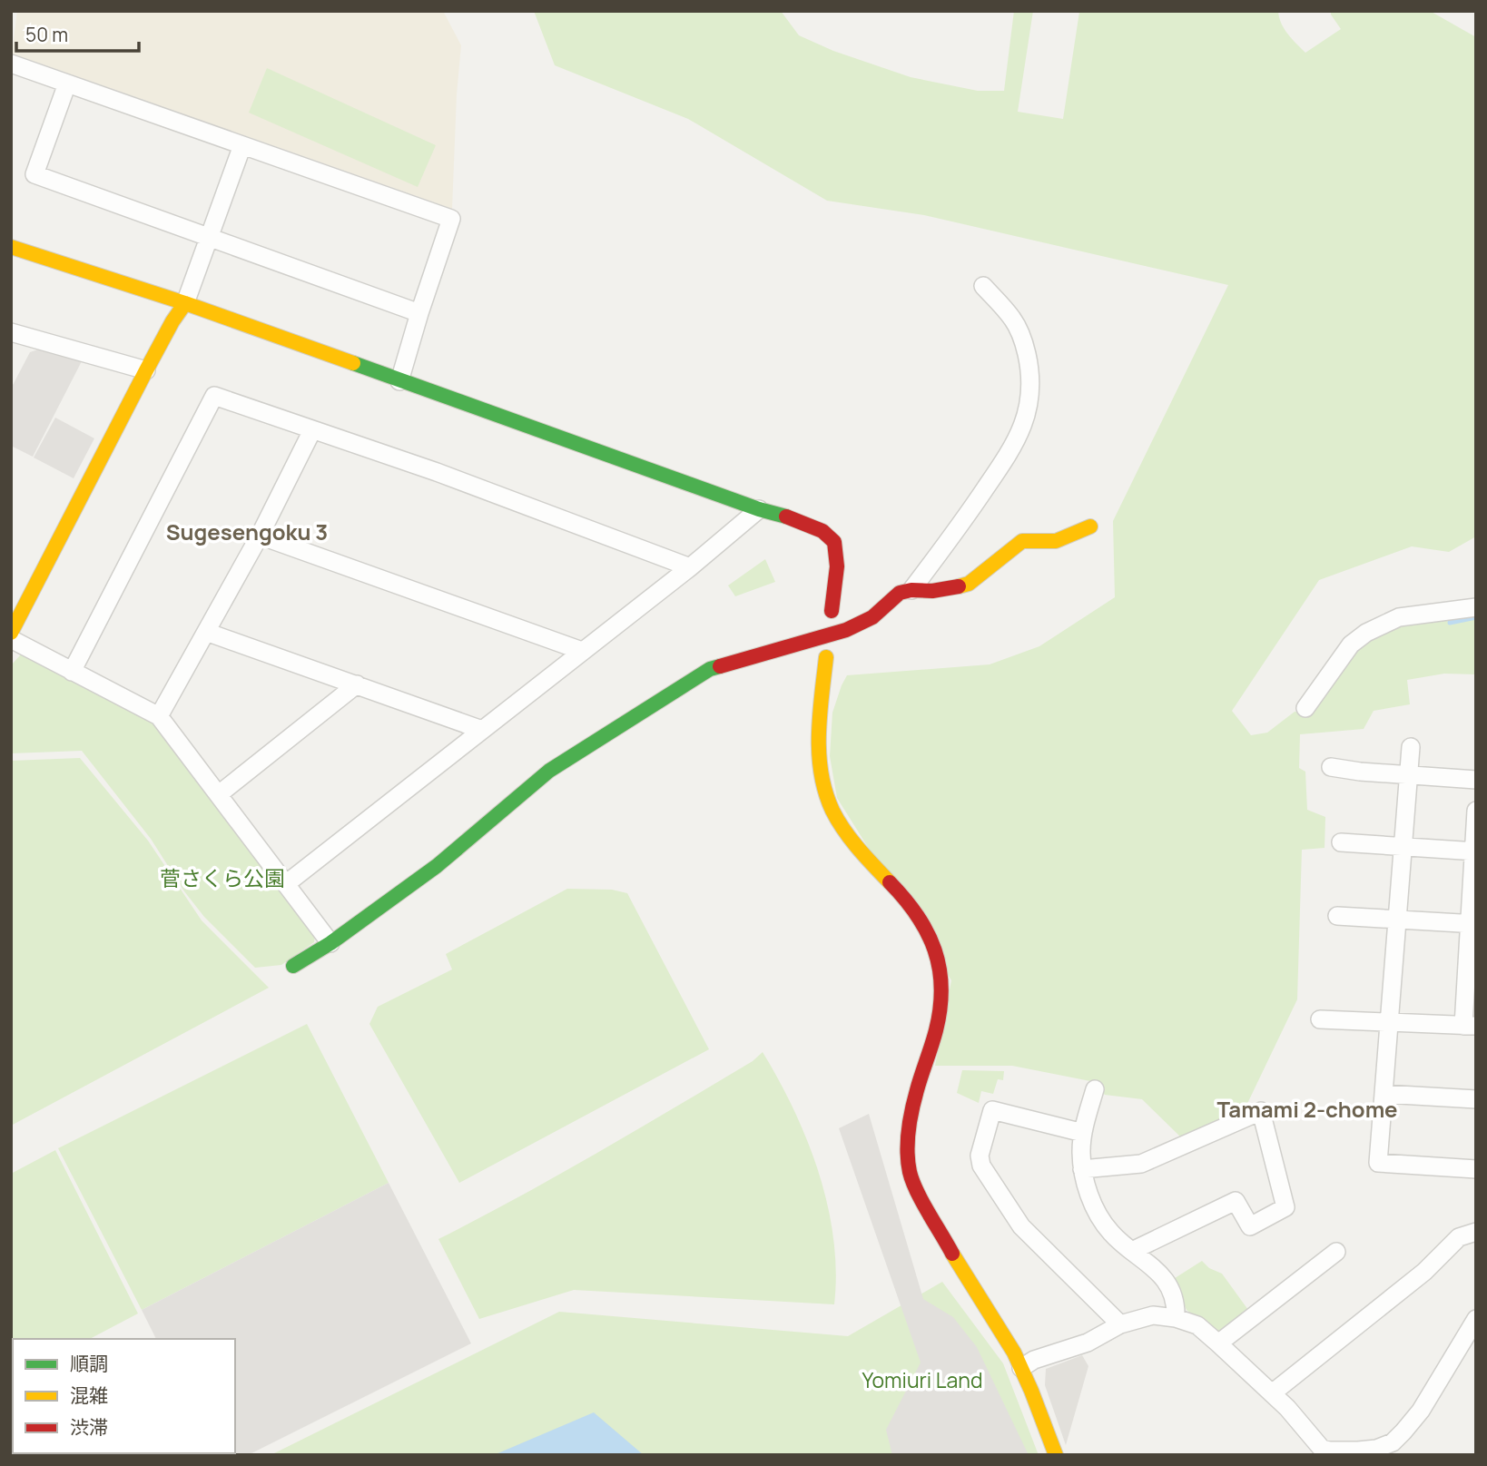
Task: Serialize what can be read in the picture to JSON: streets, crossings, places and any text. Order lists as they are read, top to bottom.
{
  "districts": ["Sugesengoku 3", "Tamami 2-chome"],
  "parks": ["菅さくら公園", "Yomiuri Land"],
  "legend": ["順調", "混雑", "渋滞"],
  "scale_bar": "50 m"
}
